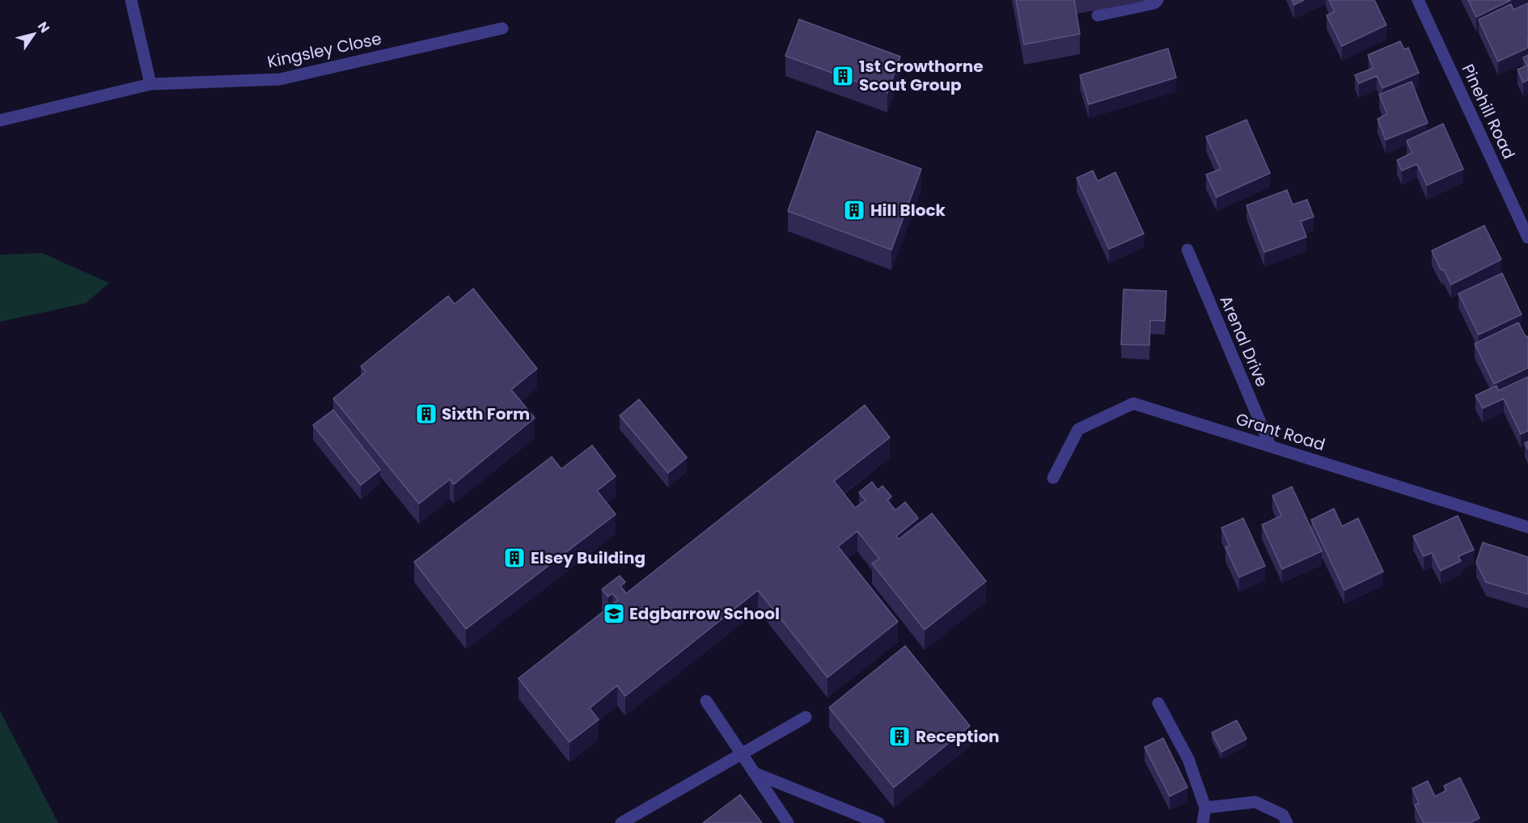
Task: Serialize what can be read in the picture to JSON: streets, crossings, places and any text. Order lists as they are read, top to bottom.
{
  "streets": {
    "street": [
      "Kingsley Close",
      "Pinehill Road",
      "Arenal Drive",
      "Grant Road"
    ]
  },
  "crossings": [
    ["Arenal Drive", "Grant Road"]
  ],
  "places": {
    "building": [
      "1st Crowthorne Scout Group",
      "Hill Block",
      "Sixth Form",
      "Elsey Building",
      "Reception"
    ],
    "school or university": ["Edgbarrow School"]
  },
  "north": "top right"
}
